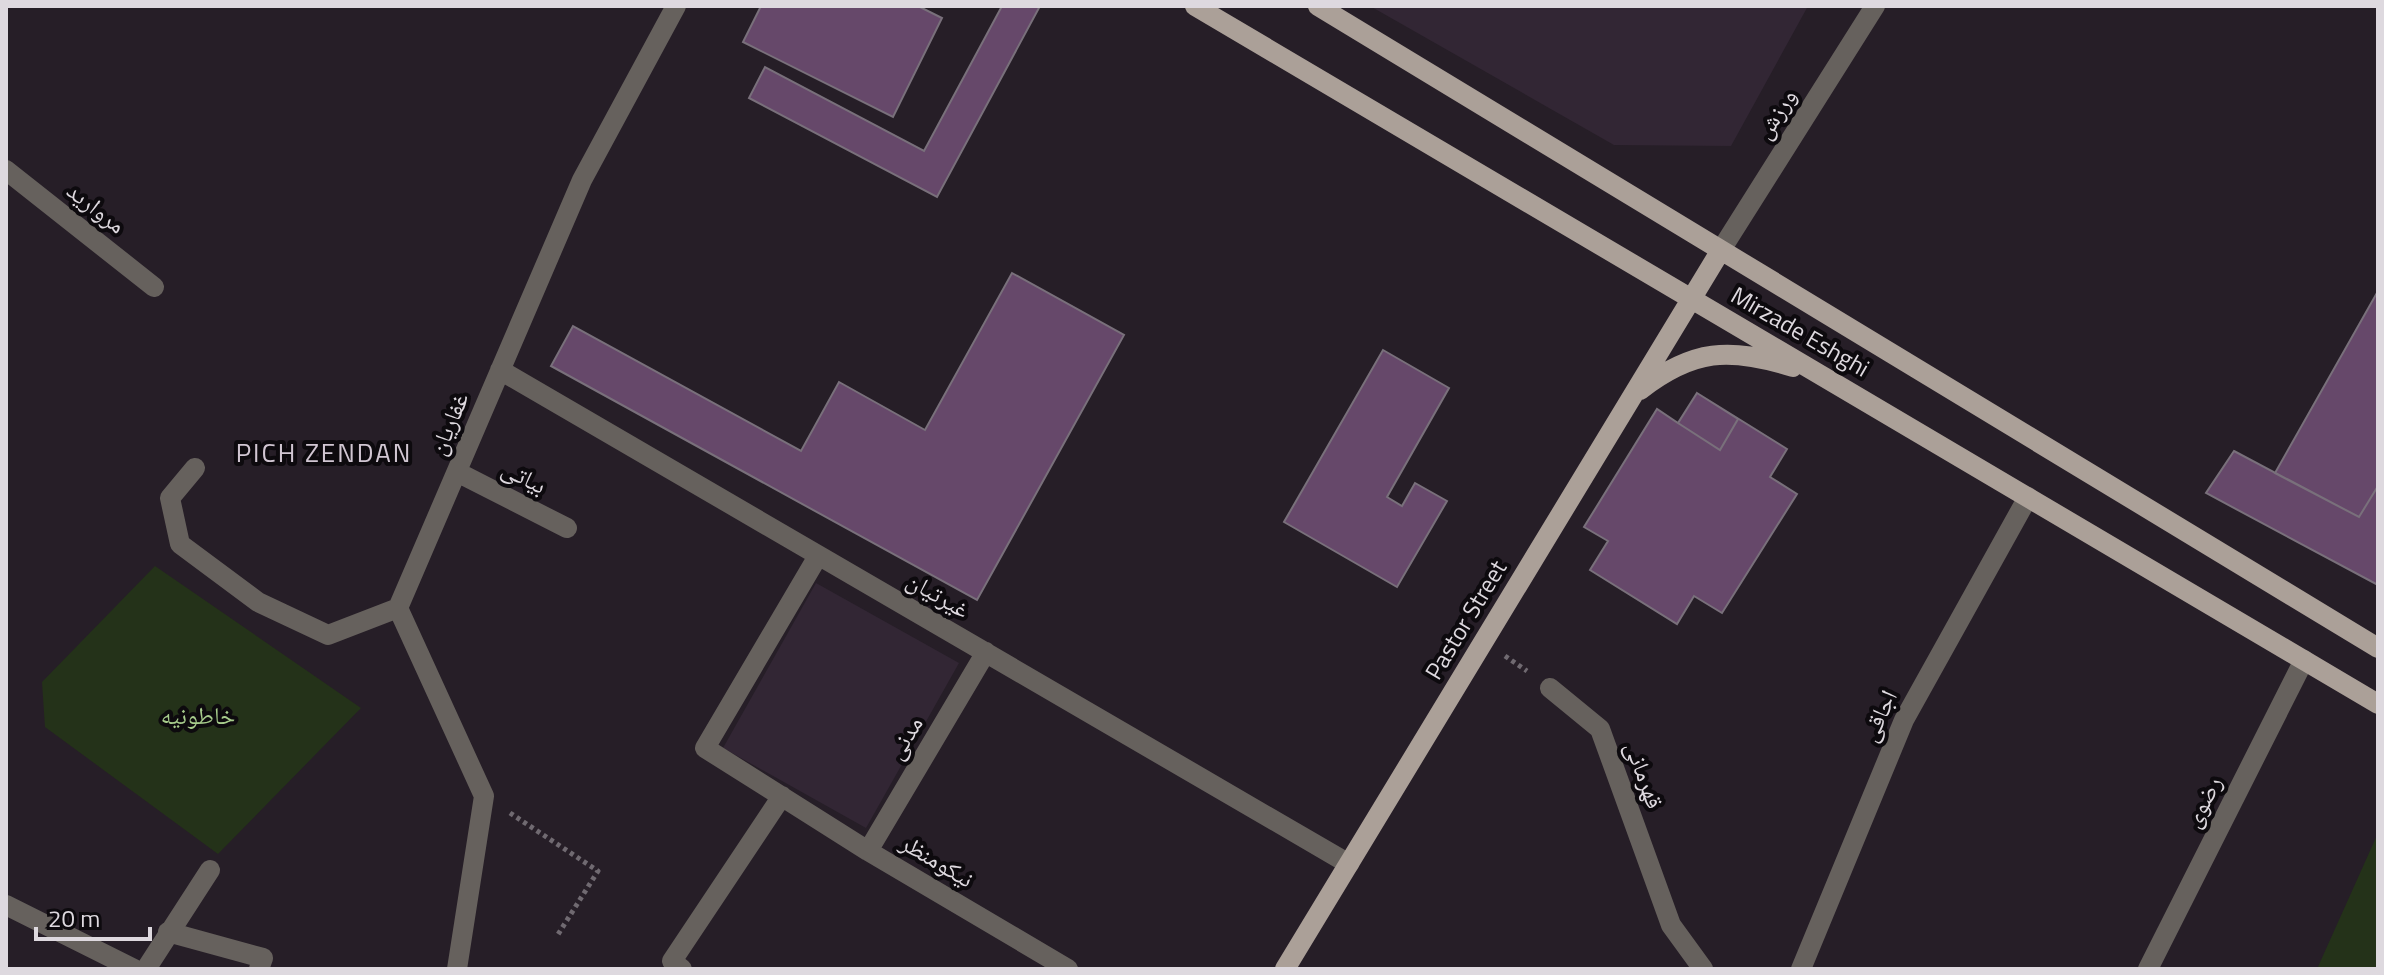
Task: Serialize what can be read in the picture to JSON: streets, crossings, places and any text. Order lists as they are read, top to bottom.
{
  "streets": {
    "main road": ["Mirzade Eshghi", "Pastor Street"],
    "street": [
      "ورزش",
      "مروارید",
      "غفاریان",
      "بیاتی",
      "غیرتیان",
      "اجاقی",
      "مدنی",
      "قهرمانی",
      "رضوی",
      "نیکومنظر"
    ]
  },
  "crossings": [
    ["ورزش", "Mirzade Eshghi"],
    ["ورزش", "Pastor Street"],
    ["Mirzade Eshghi", "Pastor Street"],
    ["Mirzade Eshghi", "اجاقی"],
    ["Mirzade Eshghi", "رضوی"],
    ["غفاریان", "بیاتی"],
    ["غفاریان", "غیرتیان"],
    ["غیرتیان", "Pastor Street"],
    ["غیرتیان", "مدنی"],
    ["غیرتیان", "نیکومنظر"],
    ["مدنی", "نیکومنظر"]
  ],
  "districts": ["PICH ZENDAN"],
  "parks": ["خاطونیه"],
  "scale_bar": "20 m"
}
